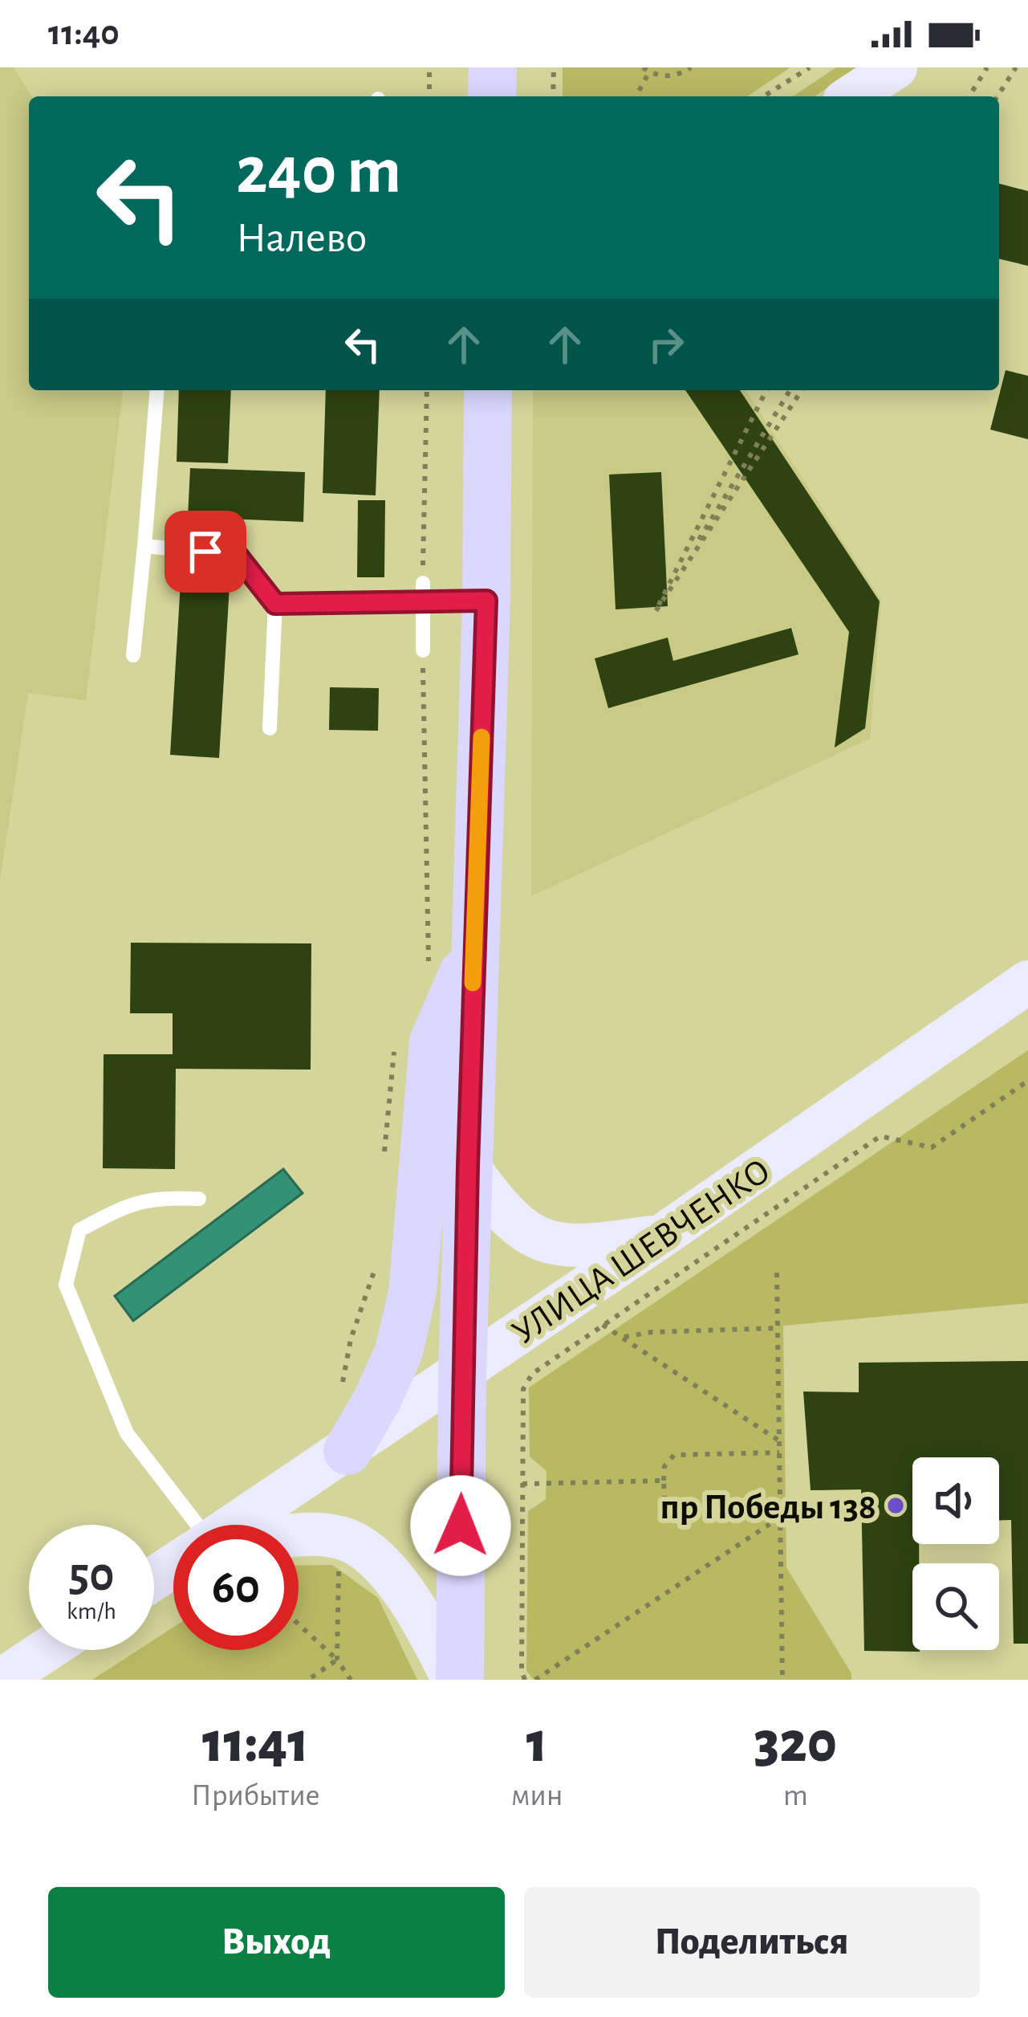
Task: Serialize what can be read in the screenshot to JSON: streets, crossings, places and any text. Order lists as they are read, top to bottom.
{
  "streets": {
    "main road": ["УЛИЦА ШЕВЧЕНКО"]
  },
  "places": ["пр Победы 138"],
  "page": {
    "status": "11:40",
    "turn": ["240 m", "Налево"],
    "speed": "50 km/h",
    "limit": "60",
    "eta": [
      "11:41",
      "Прибытие",
      "1",
      "мин",
      "320",
      "m"
    ],
    "buttons": ["Выход", "Поделиться"]
  }
}
